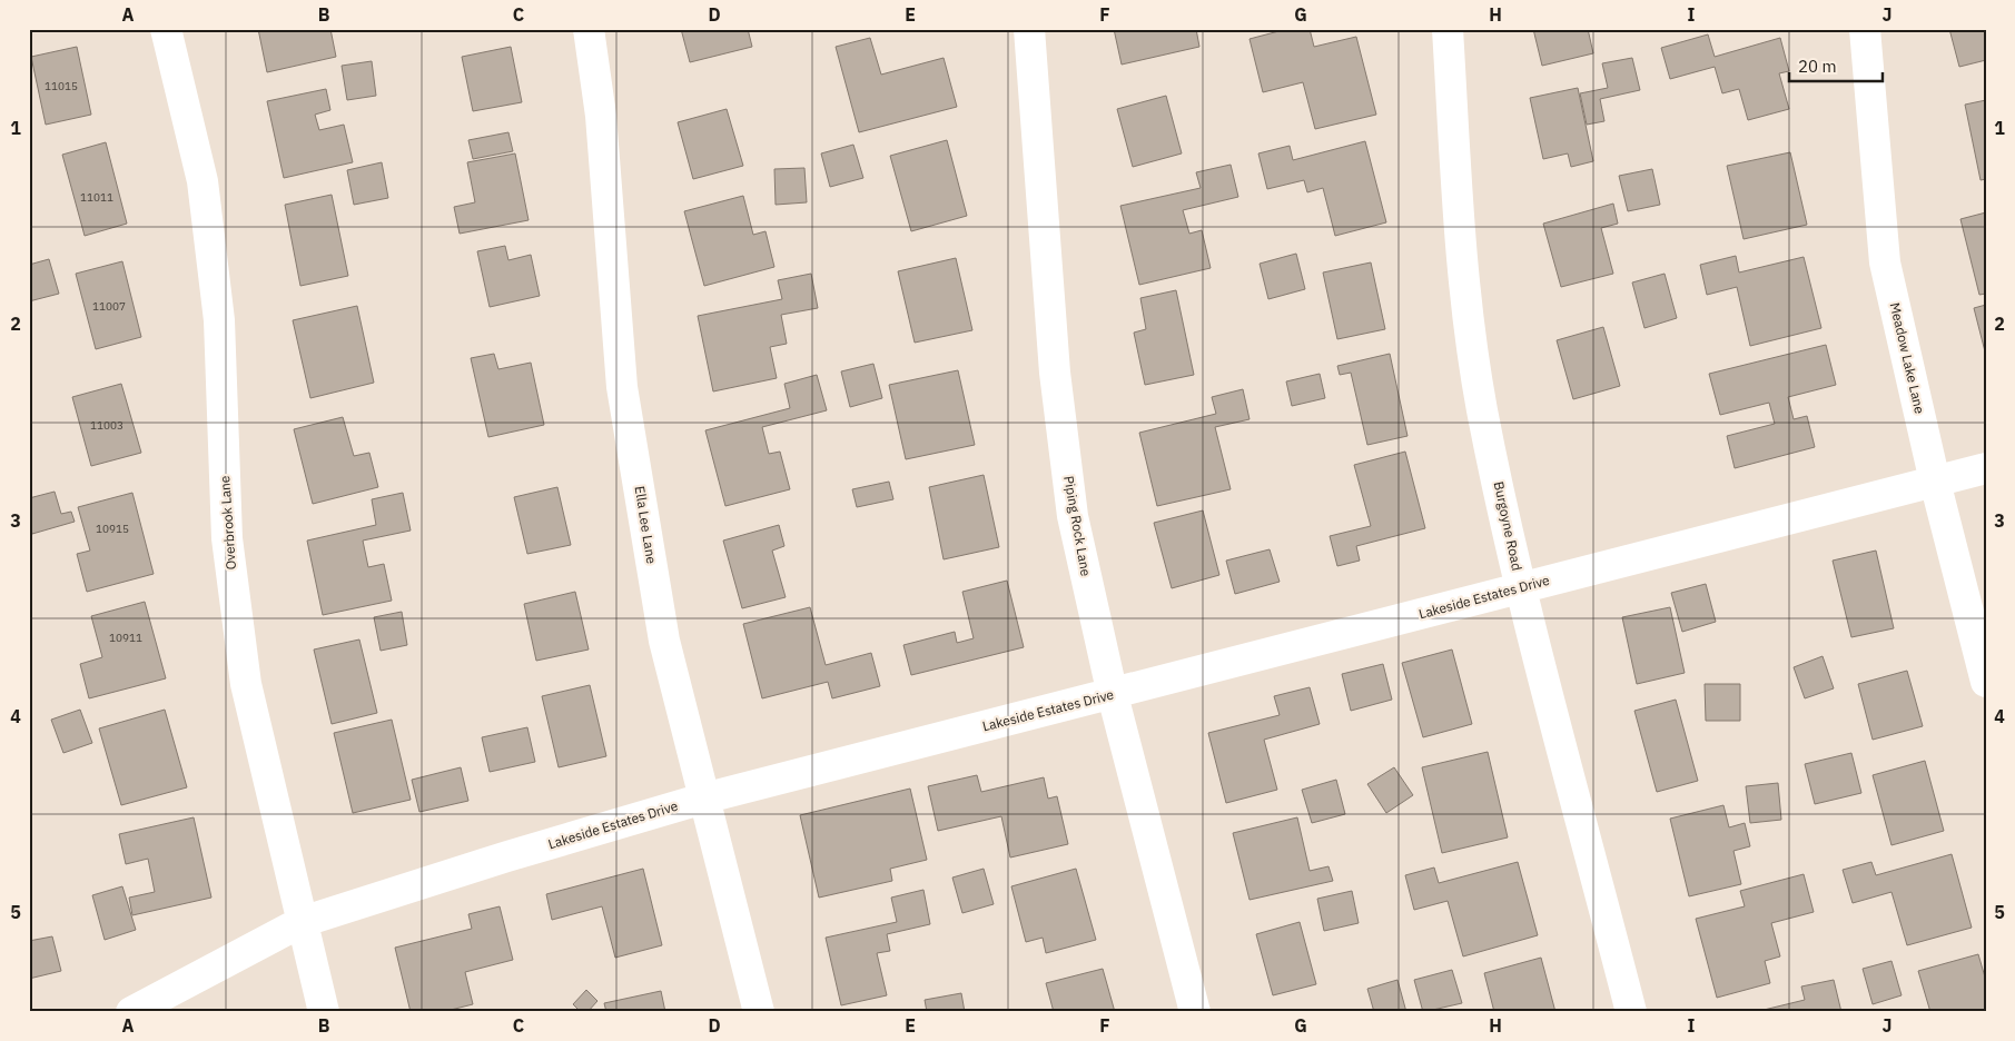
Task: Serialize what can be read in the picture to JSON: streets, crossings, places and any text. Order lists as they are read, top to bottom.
{
  "streets": {
    "street": [
      "Meadow Lake Lane",
      "Overbrook Lane",
      "Ella Lee Lane",
      "Piping Rock Lane",
      "Burgoyne Road",
      "Lakeside Estates Drive"
    ]
  },
  "crossings": [
    ["Meadow Lake Lane", "Lakeside Estates Drive"],
    ["Overbrook Lane", "Lakeside Estates Drive"],
    ["Ella Lee Lane", "Lakeside Estates Drive"],
    ["Piping Rock Lane", "Lakeside Estates Drive"],
    ["Burgoyne Road", "Lakeside Estates Drive"]
  ],
  "house_numbers": [
    "11015",
    "11011",
    "11007",
    "11003",
    "10915",
    "10911"
  ],
  "scale_bar": "20 m",
  "grid": {
    "columns": [
      "A",
      "B",
      "C",
      "D",
      "E",
      "F",
      "G",
      "H",
      "I",
      "J"
    ],
    "rows": [
      "1",
      "2",
      "3",
      "4",
      "5"
    ]
  }
}
